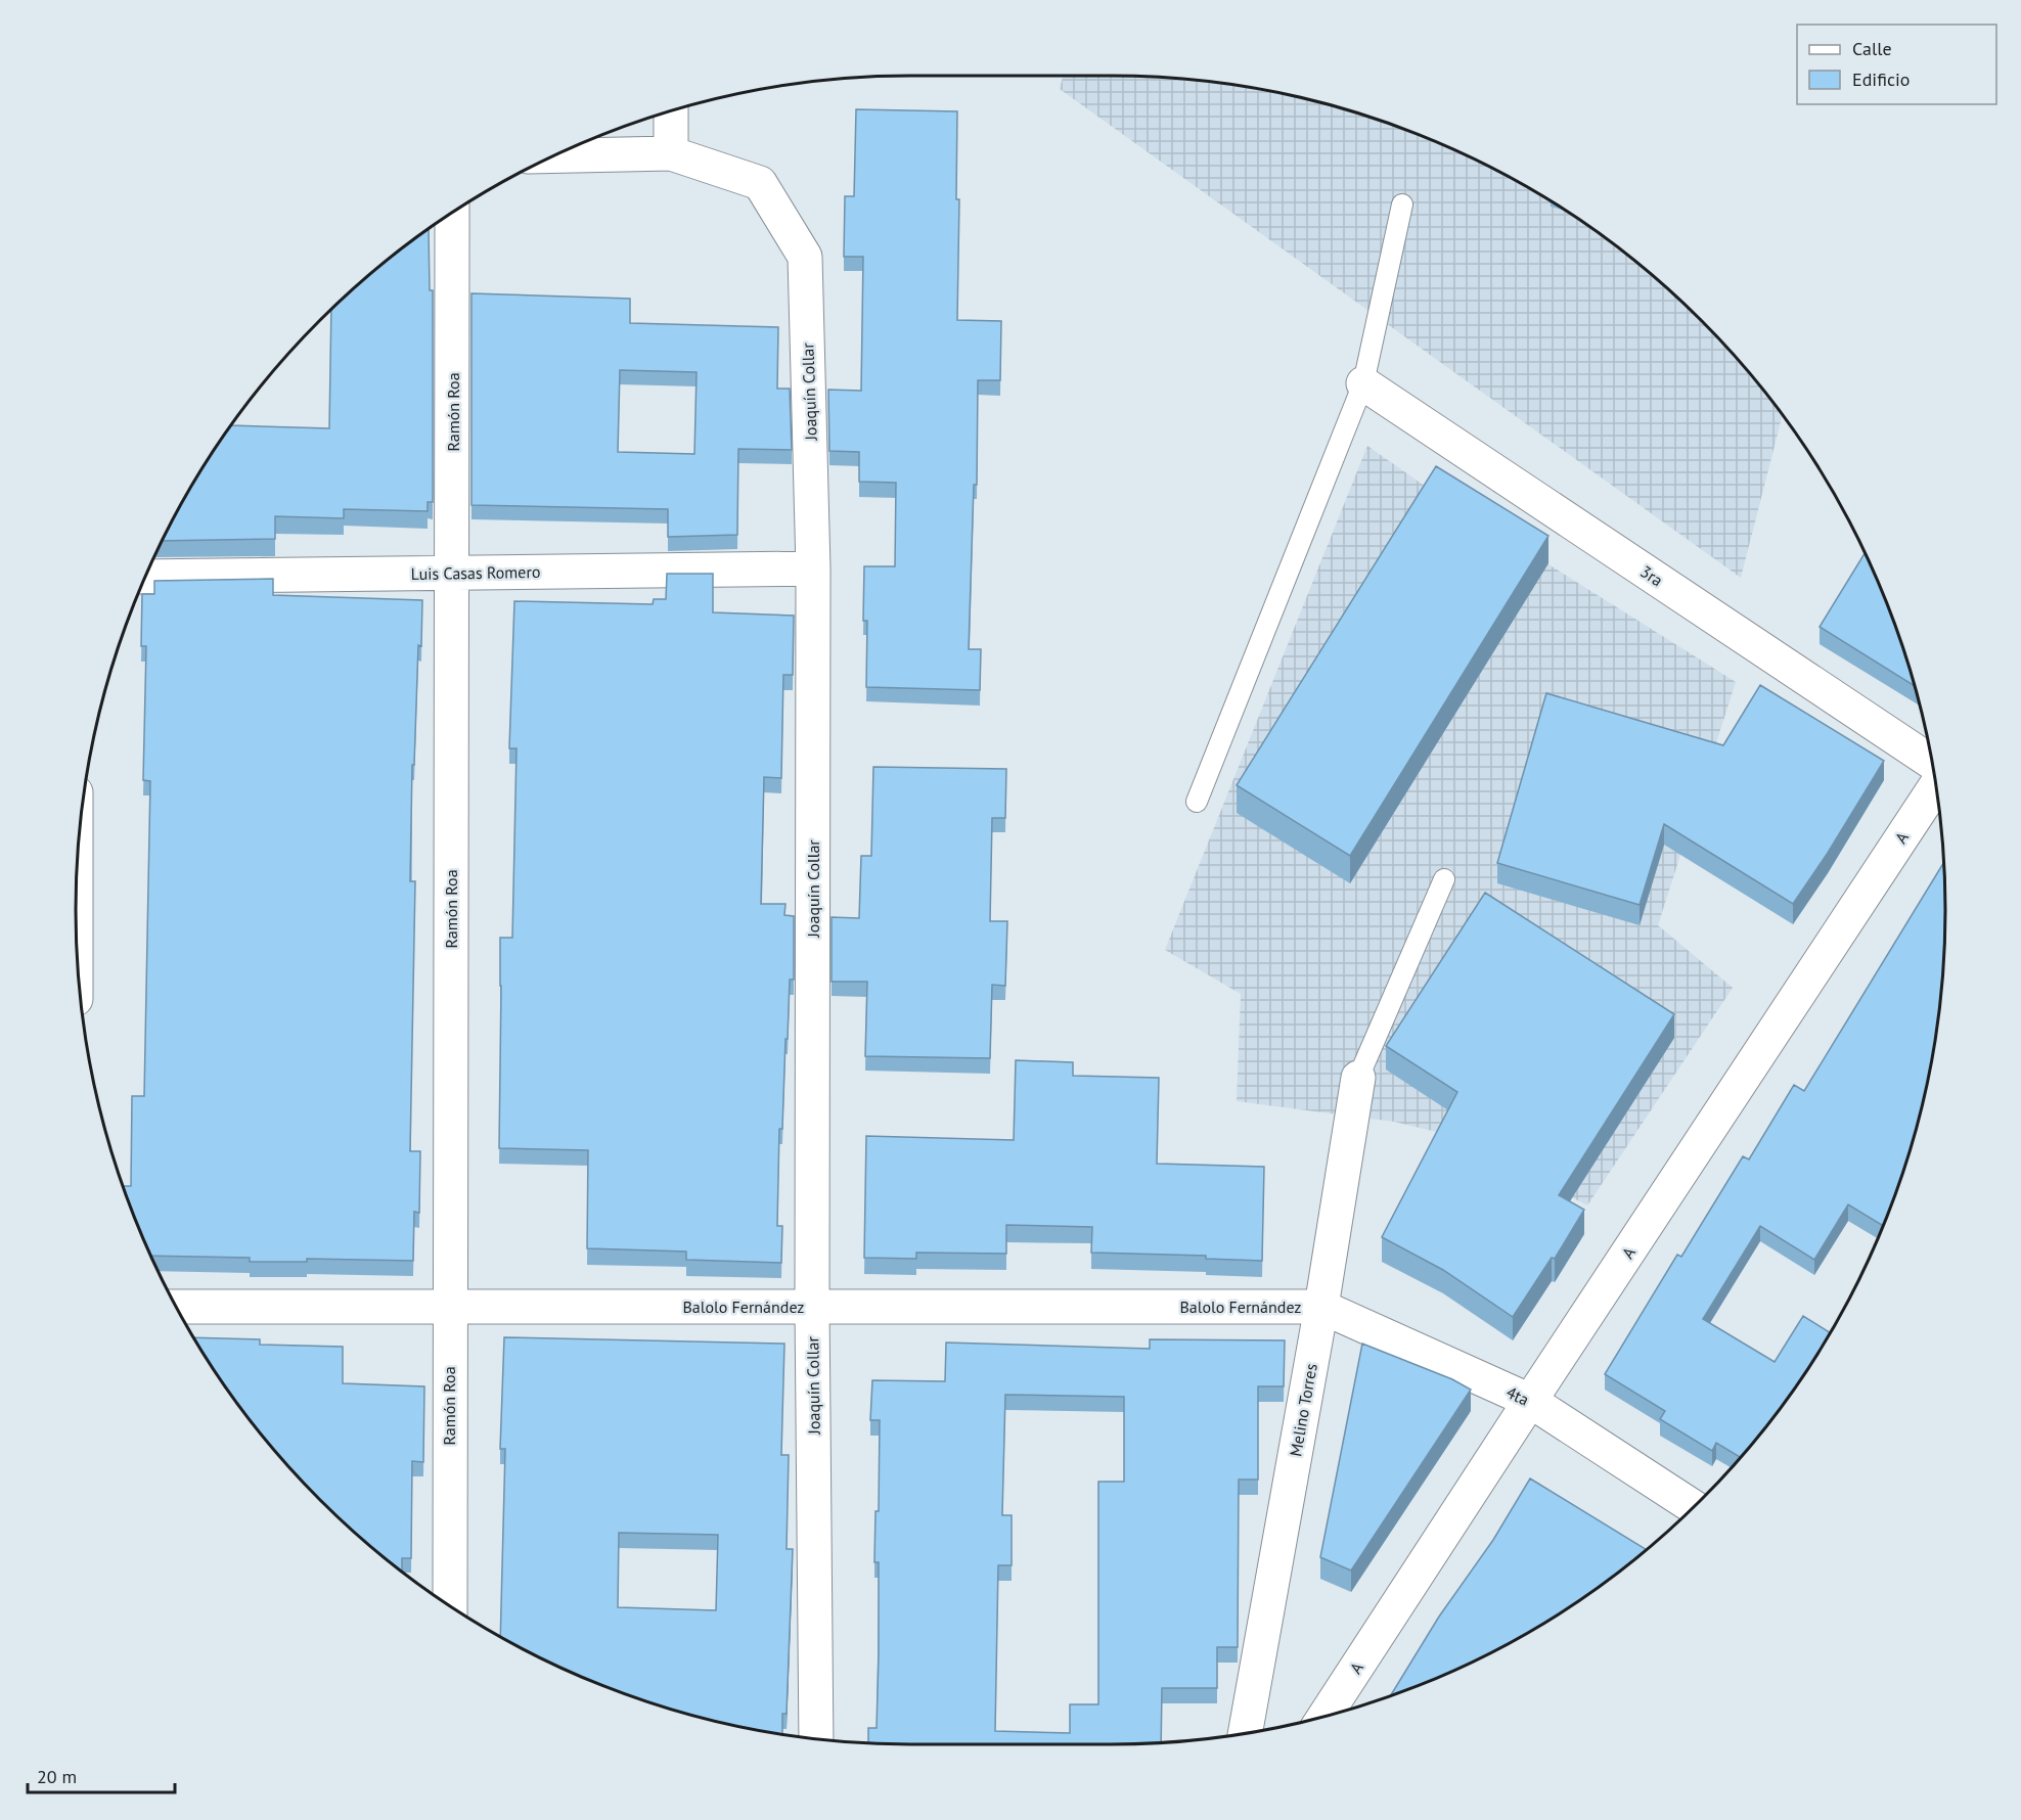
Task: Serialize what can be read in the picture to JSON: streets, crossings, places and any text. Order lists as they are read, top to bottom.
{
  "streets": {
    "street": [
      "Joaquín Collar",
      "Ramón Roa",
      "Luis Casas Romero",
      "3ra",
      "A",
      "Balolo Fernández",
      "4ta",
      "Melino Torres"
    ]
  },
  "crossings": [
    ["Joaquín Collar", "Luis Casas Romero"],
    ["Joaquín Collar", "Balolo Fernández"],
    ["Ramón Roa", "Luis Casas Romero"],
    ["Ramón Roa", "Balolo Fernández"],
    ["A", "4ta"],
    ["Balolo Fernández", "4ta"],
    ["Balolo Fernández", "Melino Torres"],
    ["4ta", "Melino Torres"]
  ],
  "legend": ["Calle", "Edificio"],
  "scale_bar": "20 m"
}
